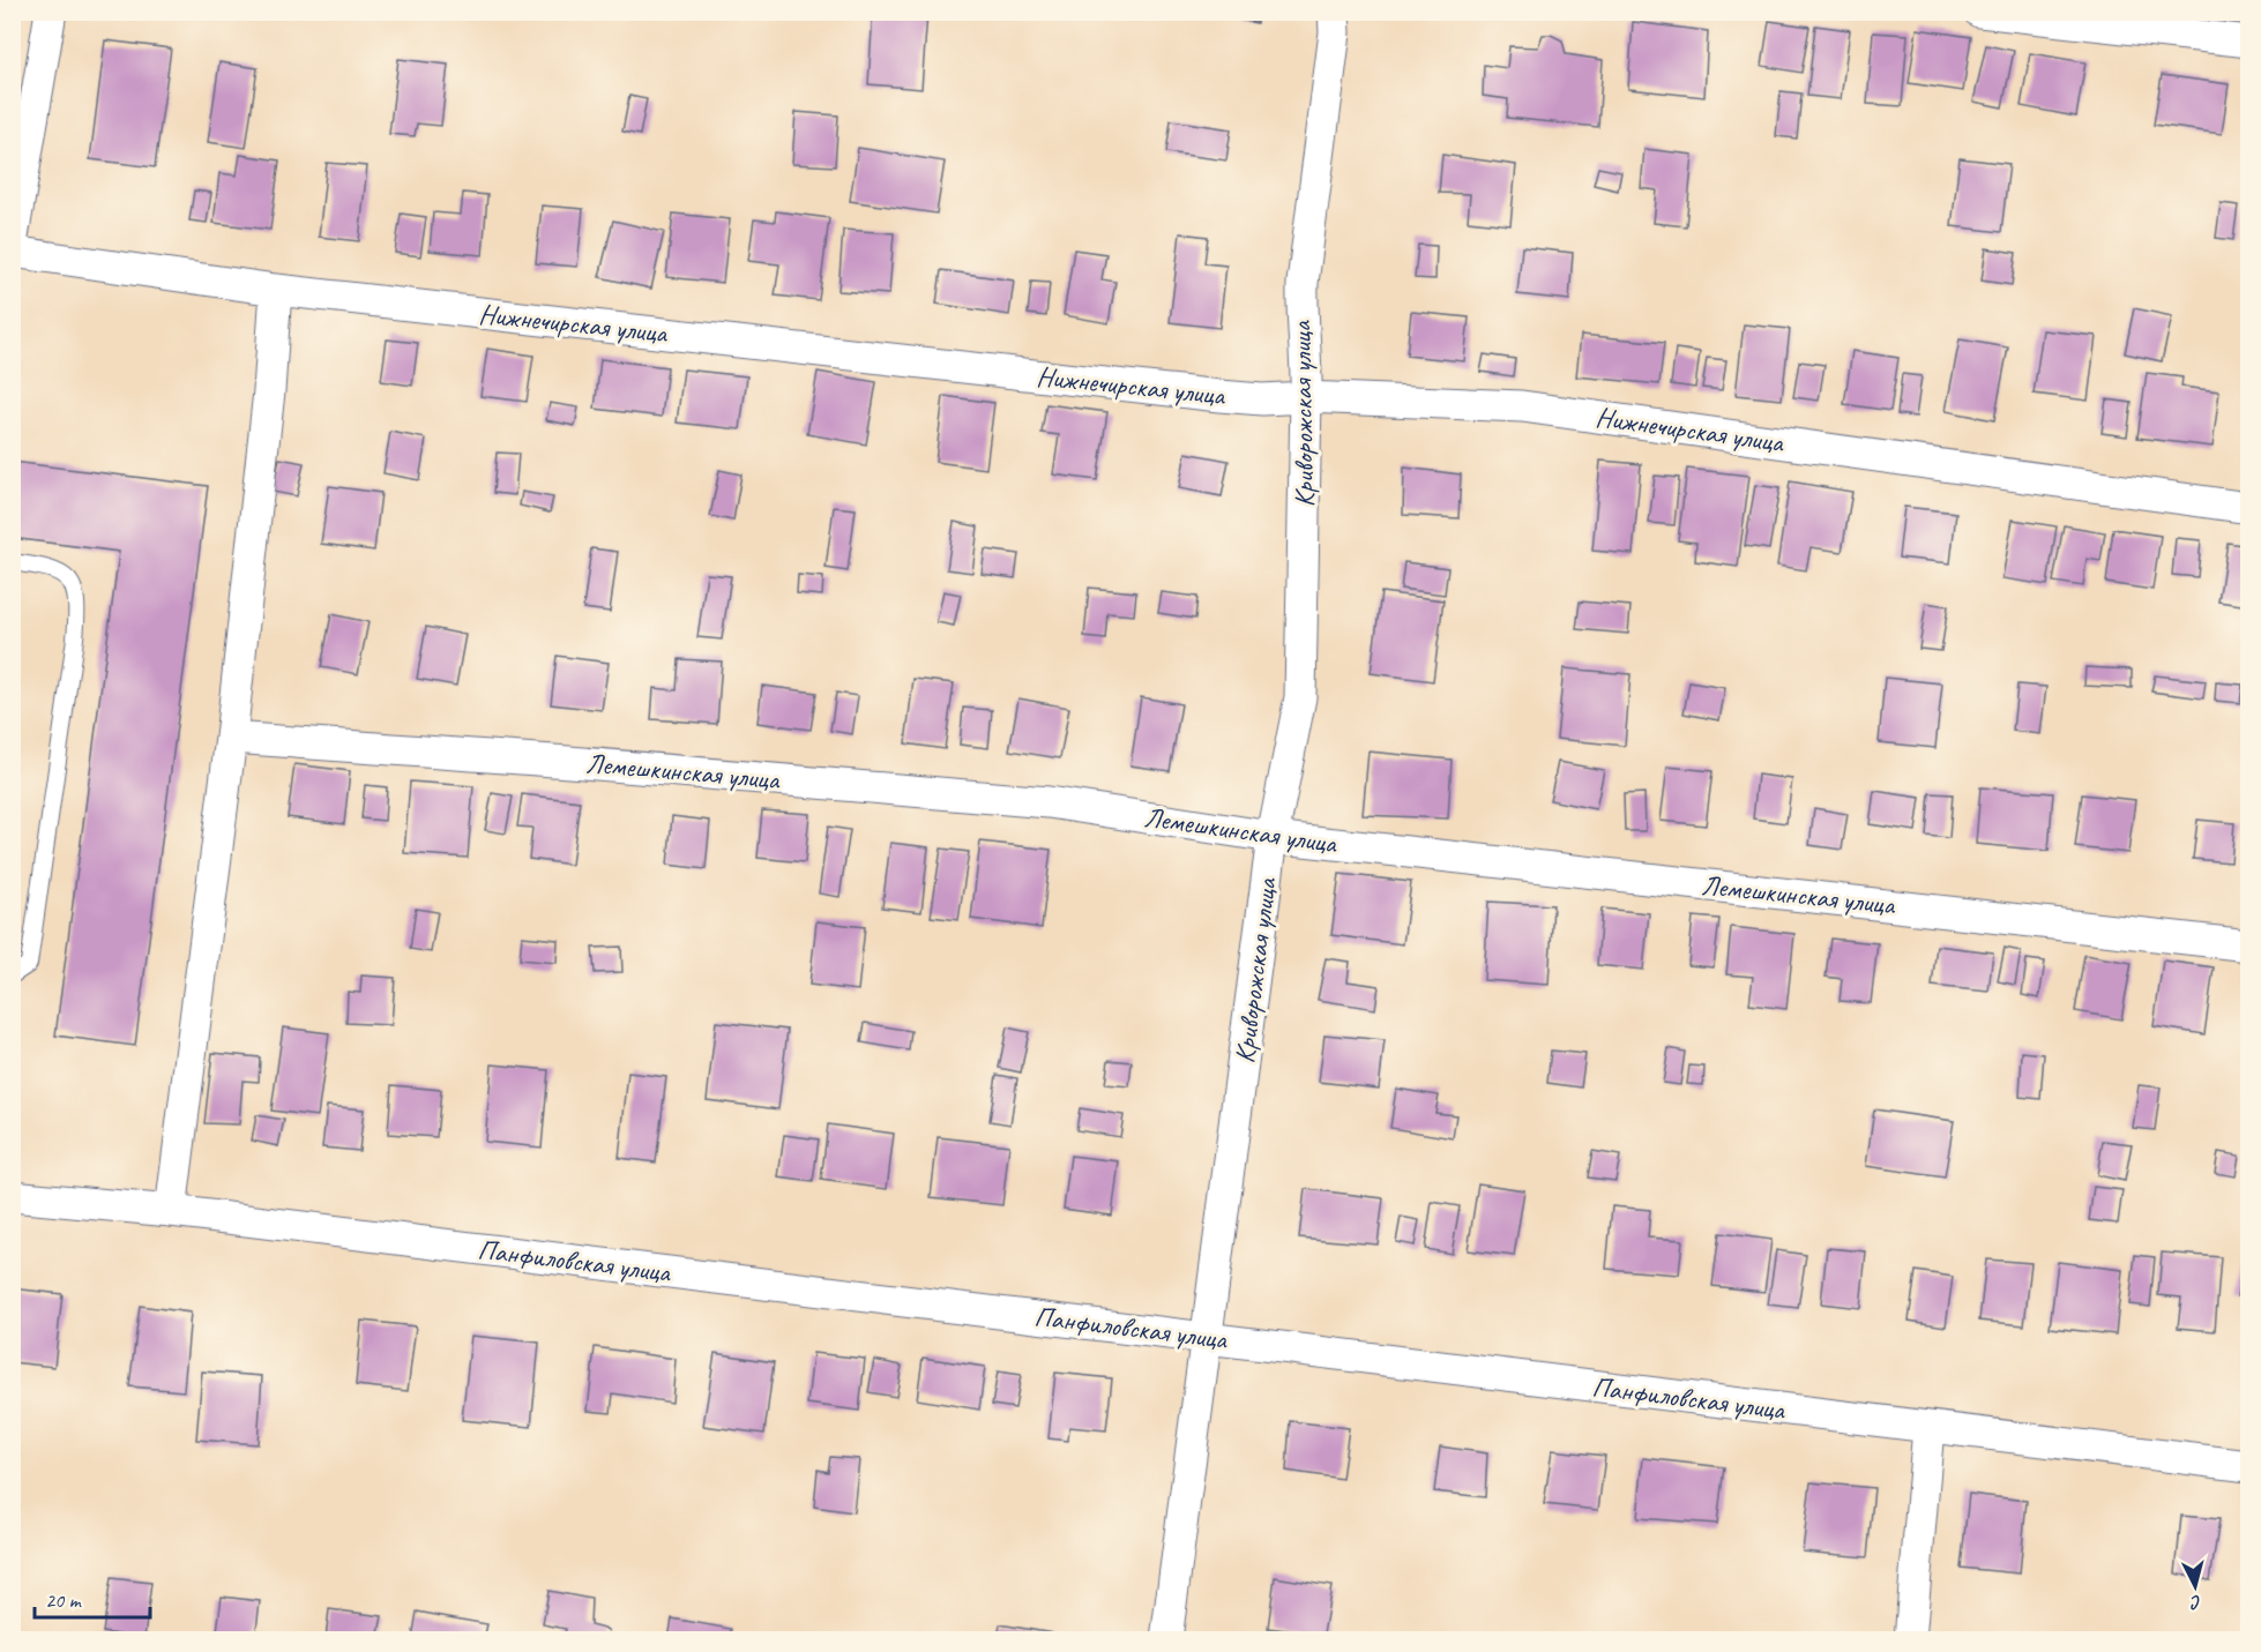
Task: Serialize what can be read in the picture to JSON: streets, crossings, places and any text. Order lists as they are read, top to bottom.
{
  "streets": {
    "street": [
      "Нижнечирская улица",
      "Криворожская улица",
      "Лемешкинская улица",
      "Панфиловская улица"
    ]
  },
  "crossings": [
    ["Нижнечирская улица", "Криворожская улица"],
    ["Криворожская улица", "Лемешкинская улица"],
    ["Криворожская улица", "Панфиловская улица"]
  ],
  "scale_bar": "20 m",
  "north": "bottom"
}
